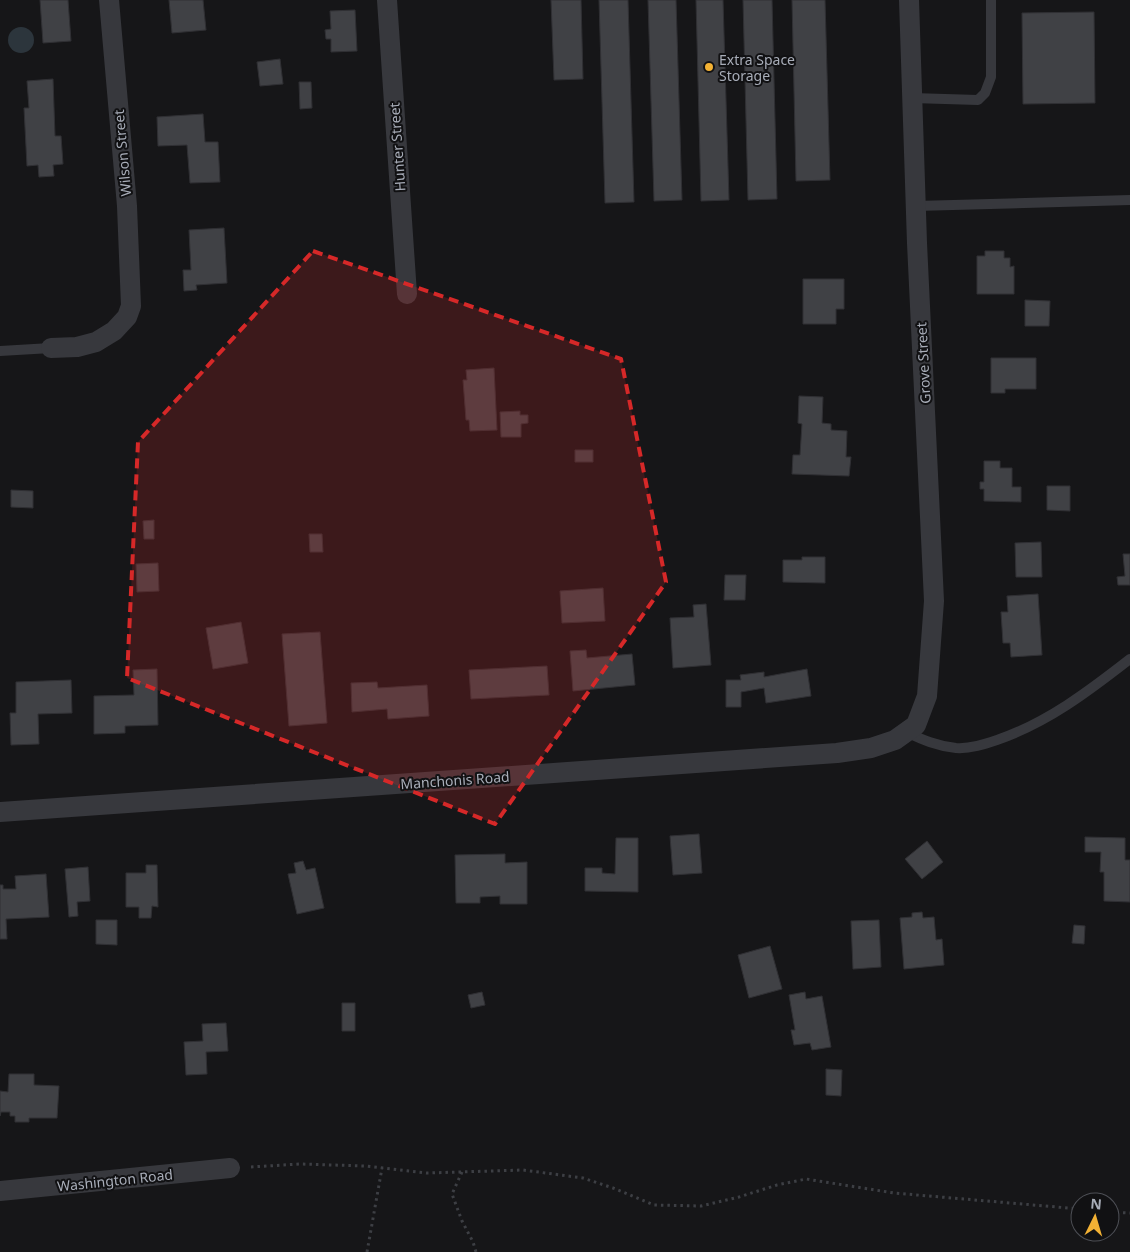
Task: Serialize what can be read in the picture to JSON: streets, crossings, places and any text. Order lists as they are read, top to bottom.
{
  "streets": {
    "street": [
      "Hunter Street",
      "Wilson Street",
      "Grove Street",
      "Manchonis Road",
      "Washington Road"
    ]
  },
  "crossings": [
    ["Grove Street", "Manchonis Road"]
  ],
  "places": ["Extra Space Storage"],
  "north": "top"
}
